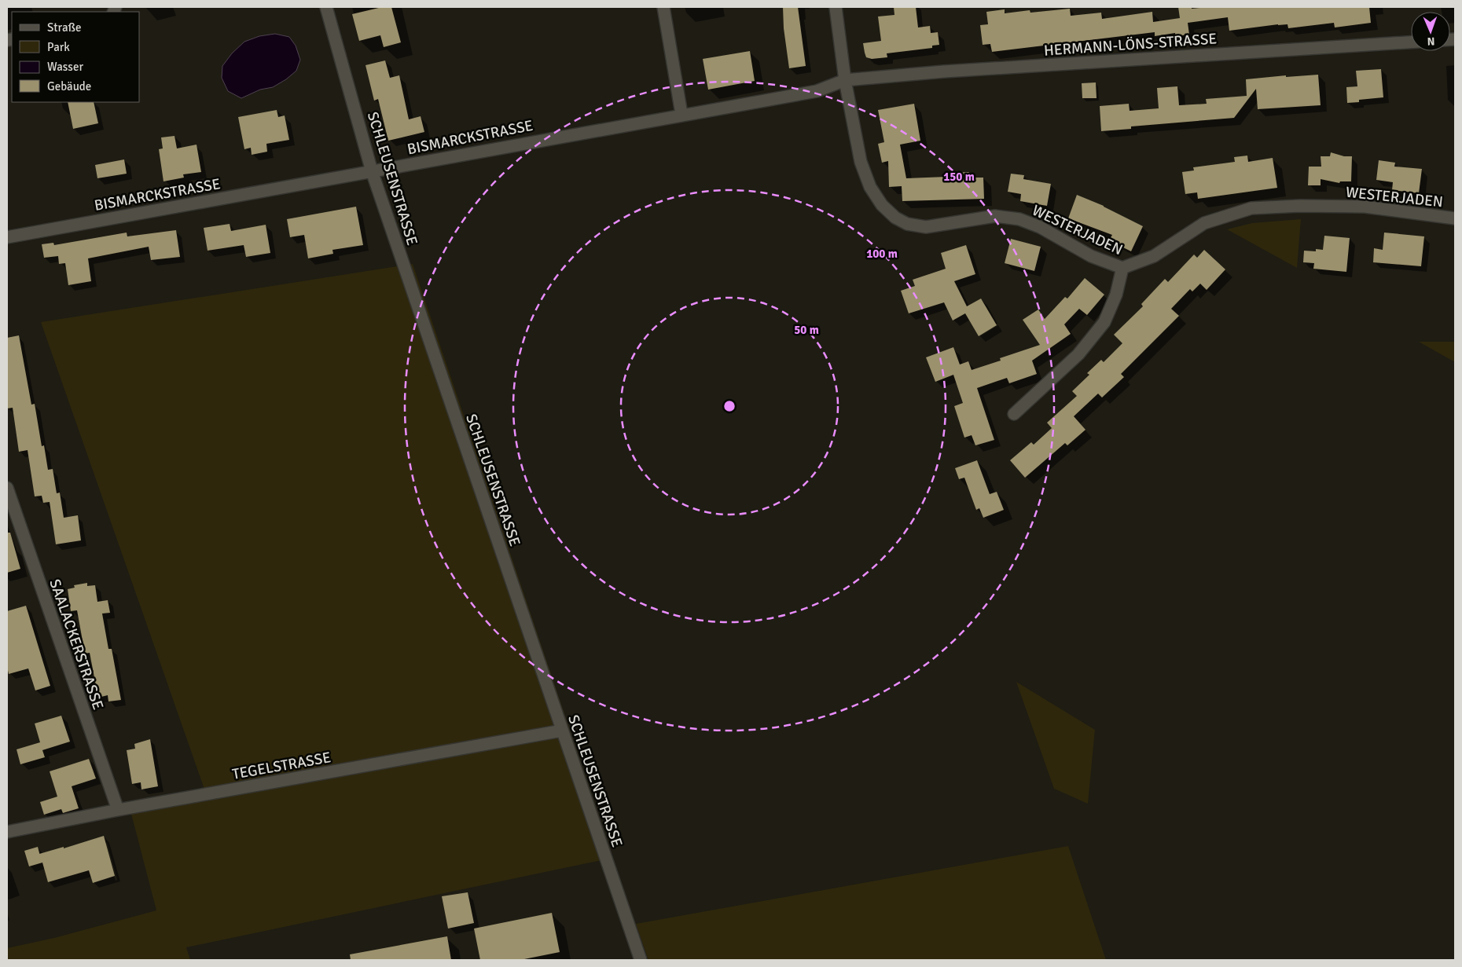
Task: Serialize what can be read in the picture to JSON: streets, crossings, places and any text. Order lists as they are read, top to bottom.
{
  "streets": {
    "street": [
      "HERMANN-LÖNS-STRASSE",
      "BISMARCKSTRASSE",
      "SCHLEUSENSTRASSE",
      "WESTERJADEN",
      "SAALACKERSTRASSE",
      "TEGELSTRASSE"
    ]
  },
  "crossings": [
    ["HERMANN-LÖNS-STRASSE", "BISMARCKSTRASSE"],
    ["HERMANN-LÖNS-STRASSE", "WESTERJADEN"],
    ["BISMARCKSTRASSE", "SCHLEUSENSTRASSE"],
    ["BISMARCKSTRASSE", "WESTERJADEN"],
    ["SCHLEUSENSTRASSE", "TEGELSTRASSE"],
    ["SAALACKERSTRASSE", "TEGELSTRASSE"]
  ],
  "legend": [
    "Straße",
    "Park",
    "Wasser",
    "Gebäude"
  ],
  "north": "bottom",
  "rings": ["150 m", "100 m", "50 m"]
}
